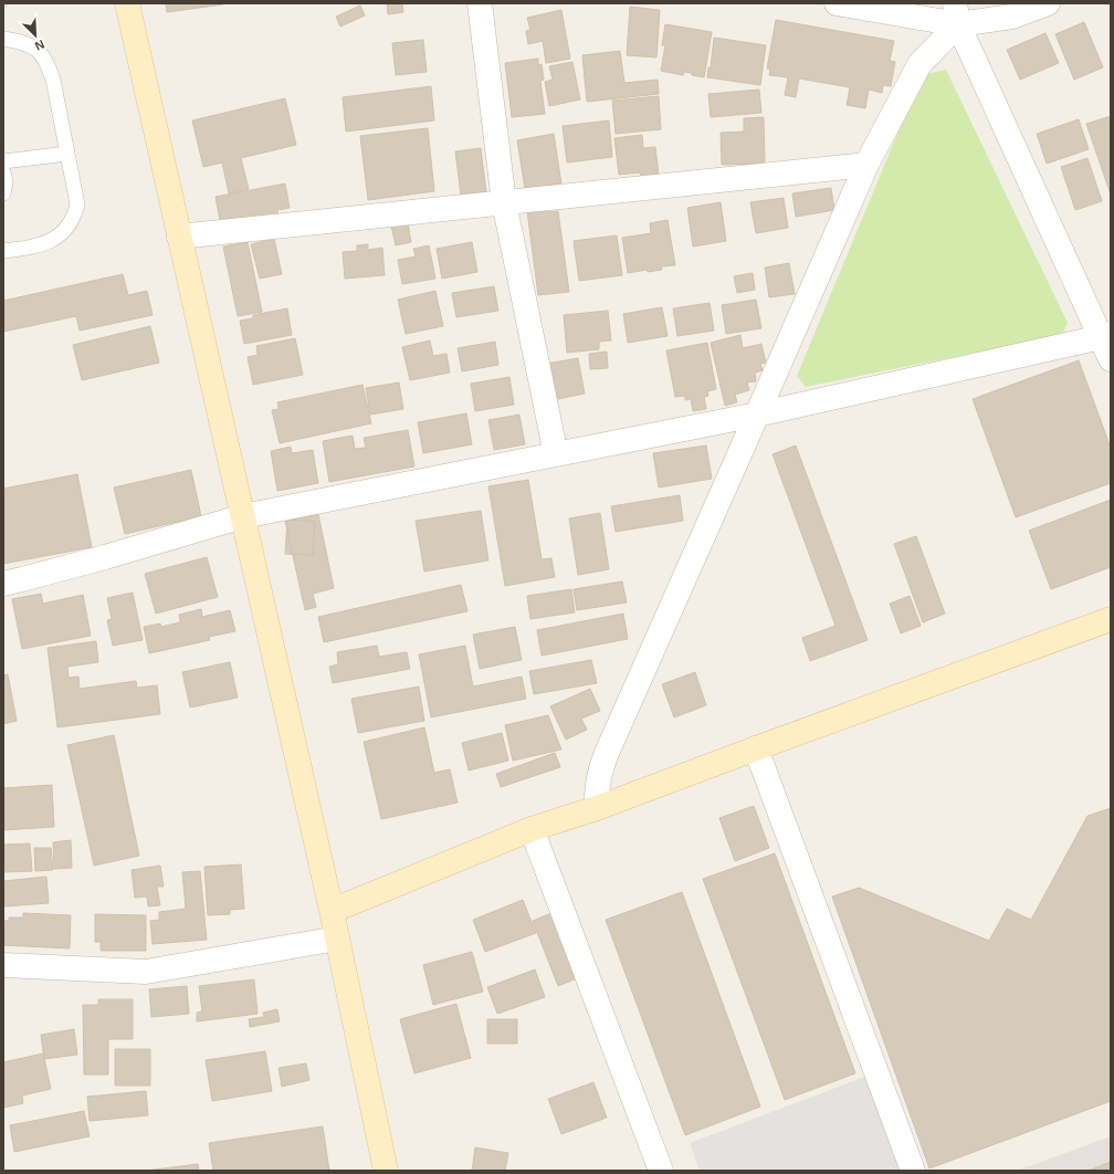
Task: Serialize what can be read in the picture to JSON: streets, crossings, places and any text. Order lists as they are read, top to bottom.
{
  "north": "bottom right"
}
